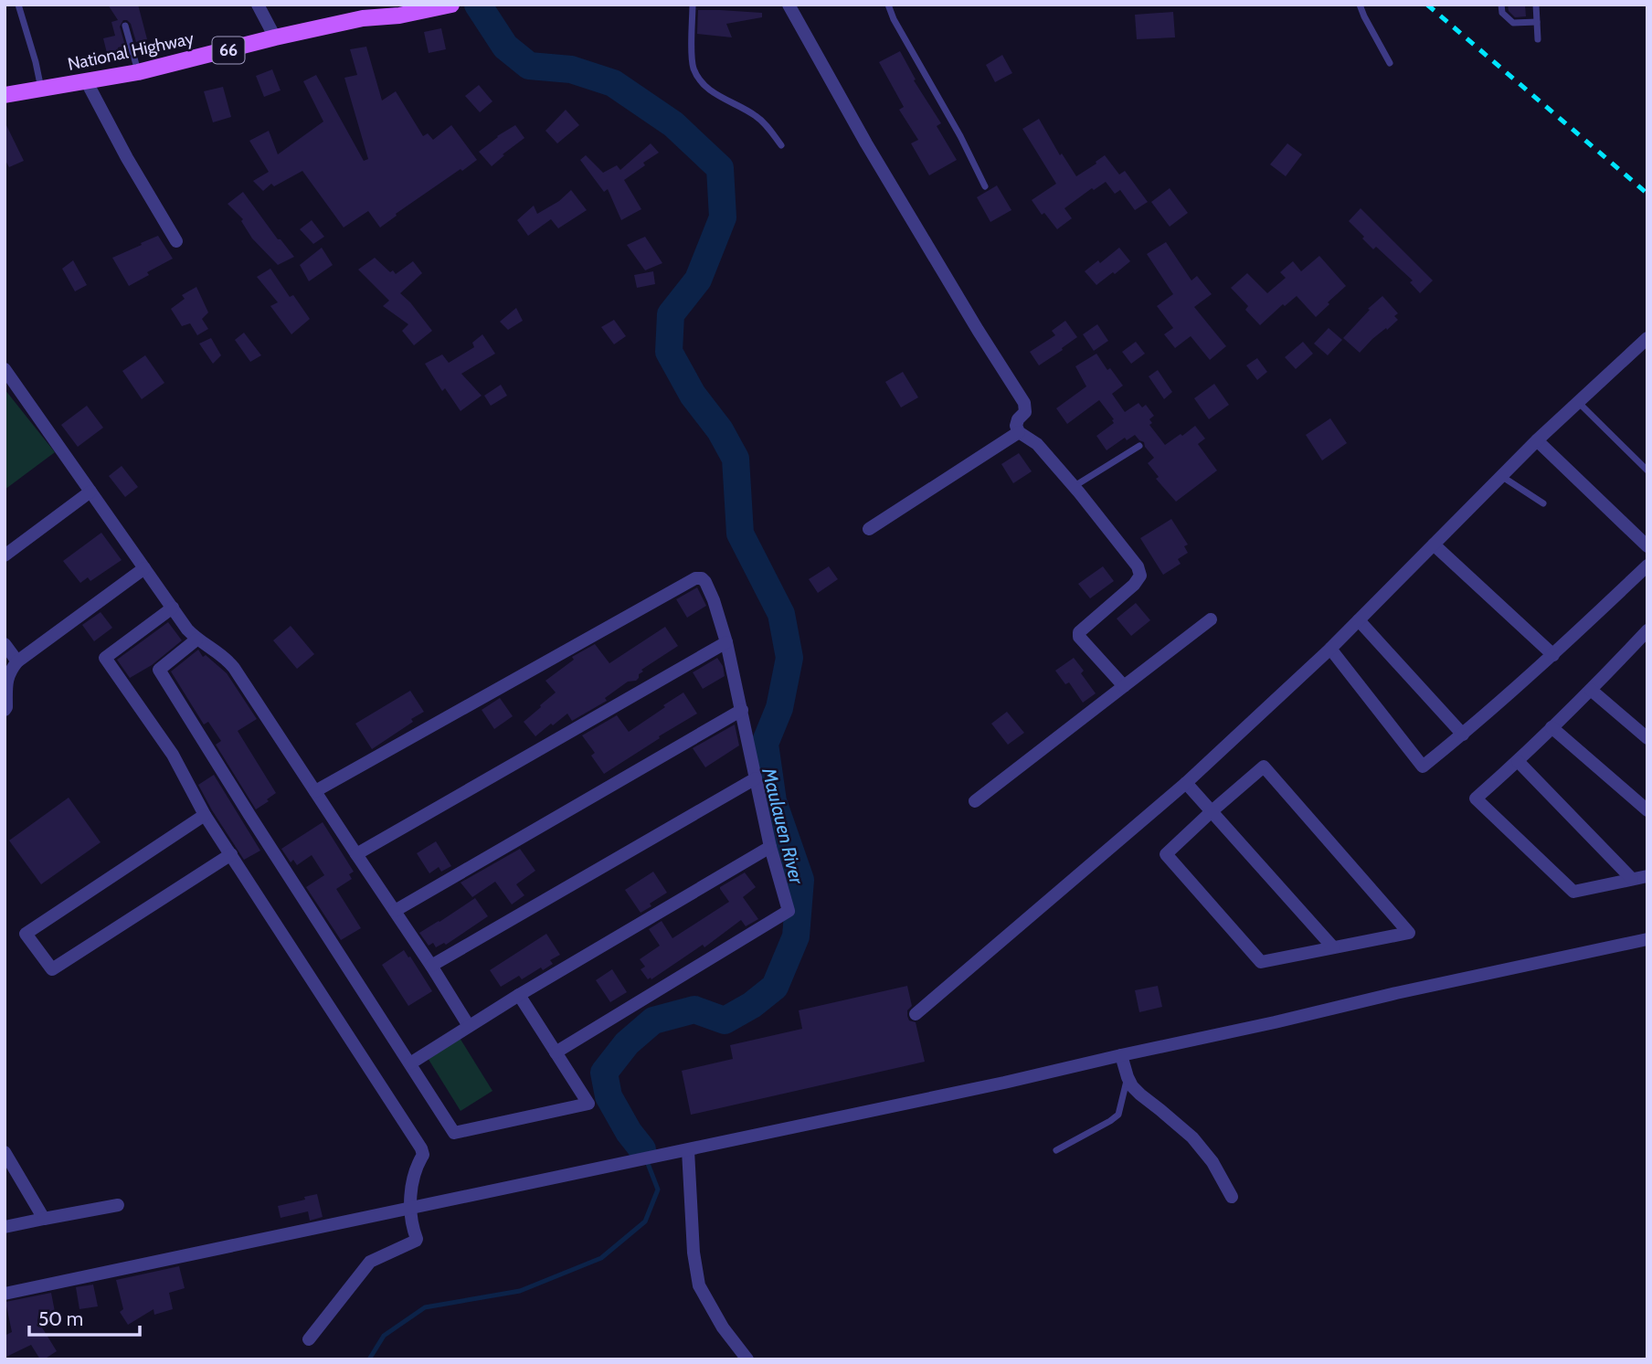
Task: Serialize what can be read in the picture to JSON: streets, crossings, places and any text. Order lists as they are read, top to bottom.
{
  "streets": {
    "main road": ["66", "National Highway"]
  },
  "water": ["Maulauen River"],
  "scale_bar": "50 m"
}
